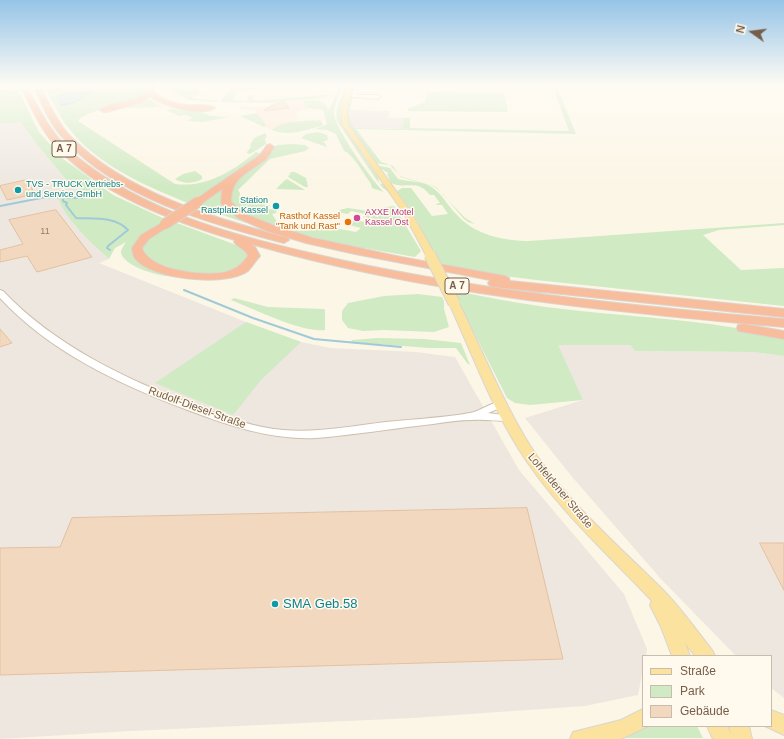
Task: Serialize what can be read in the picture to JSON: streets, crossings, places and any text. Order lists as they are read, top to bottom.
{
  "streets": {
    "highway": ["A 7"],
    "main road": ["Lohfeldener Straße"],
    "street": ["Rudolf-Diesel-Straße"]
  },
  "crossings": [
    ["Rudolf-Diesel-Straße", "Lohfeldener Straße"]
  ],
  "places": [
    "TVS - TRUCK Vertriebs- und Service GmbH",
    "Station Rastplatz Kassel",
    "AXXE Motel Kassel Ost",
    "Rasthof Kassel \"Tank und Rast\"",
    "SMA Geb.58"
  ],
  "house_numbers": ["11"],
  "legend": ["Straße", "Park", "Gebäude"],
  "north": "left"
}
